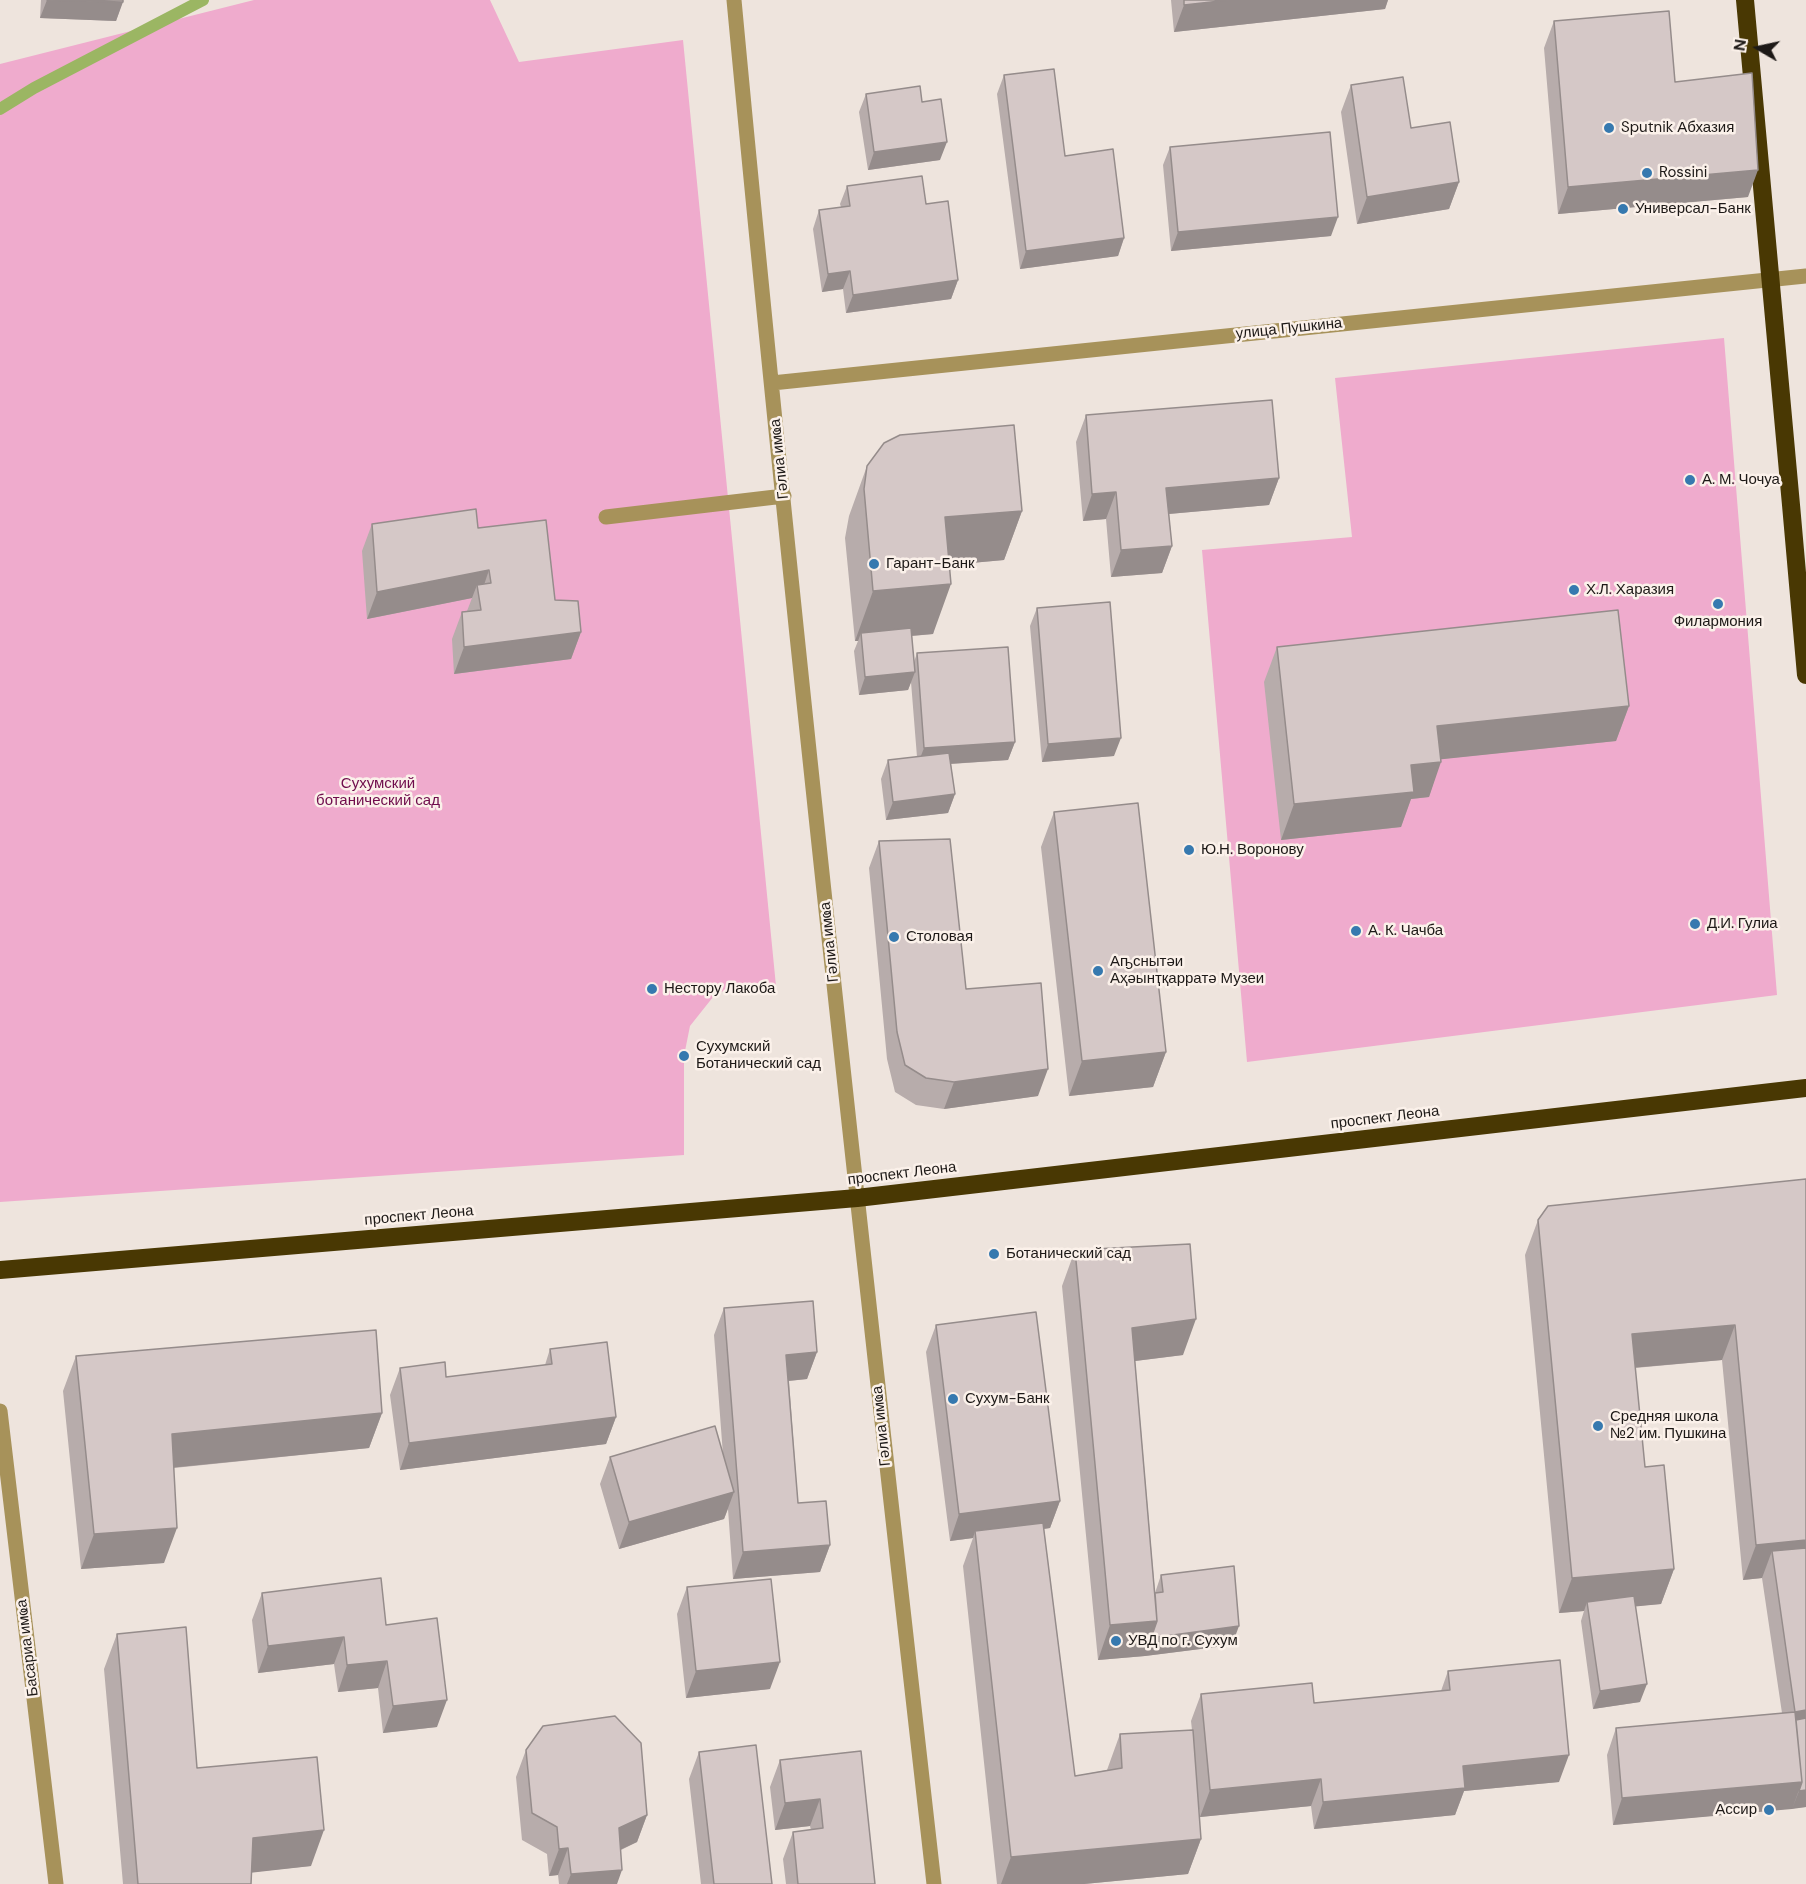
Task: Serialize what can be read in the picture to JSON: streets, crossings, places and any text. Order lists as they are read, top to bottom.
{
  "streets": {
    "highway": ["проспект Леона"],
    "street": ["улица Пушкина", "Гәлиа имҩа", "Басариа имҩа"]
  },
  "crossings": [
    ["улица Пушкина", "Гәлиа имҩа"],
    ["Гәлиа имҩа", "проспект Леона"]
  ],
  "parks": ["Сухумский ботанический сад"],
  "places": [
    "Sputnik Абхазия",
    "Rossini",
    "Универсал-Банк",
    "А. М. Чочуа",
    "Гарант-Банк",
    "Х.Л. Харазия",
    "Филармония",
    "Ю.Н. Воронову",
    "Д.И. Гулиа",
    "А. К. Чачба",
    "Столовая",
    "Аҧснытәи Аҳәынҭқарратә Музеи",
    "Нестору Лакоба",
    "Сухумский Ботанический сад",
    "Ботанический сад",
    "Сухум-Банк",
    "Средняя школа №2 им. Пушкина",
    "УВД по г. Сухум",
    "Ассир"
  ],
  "north": "left"
}
